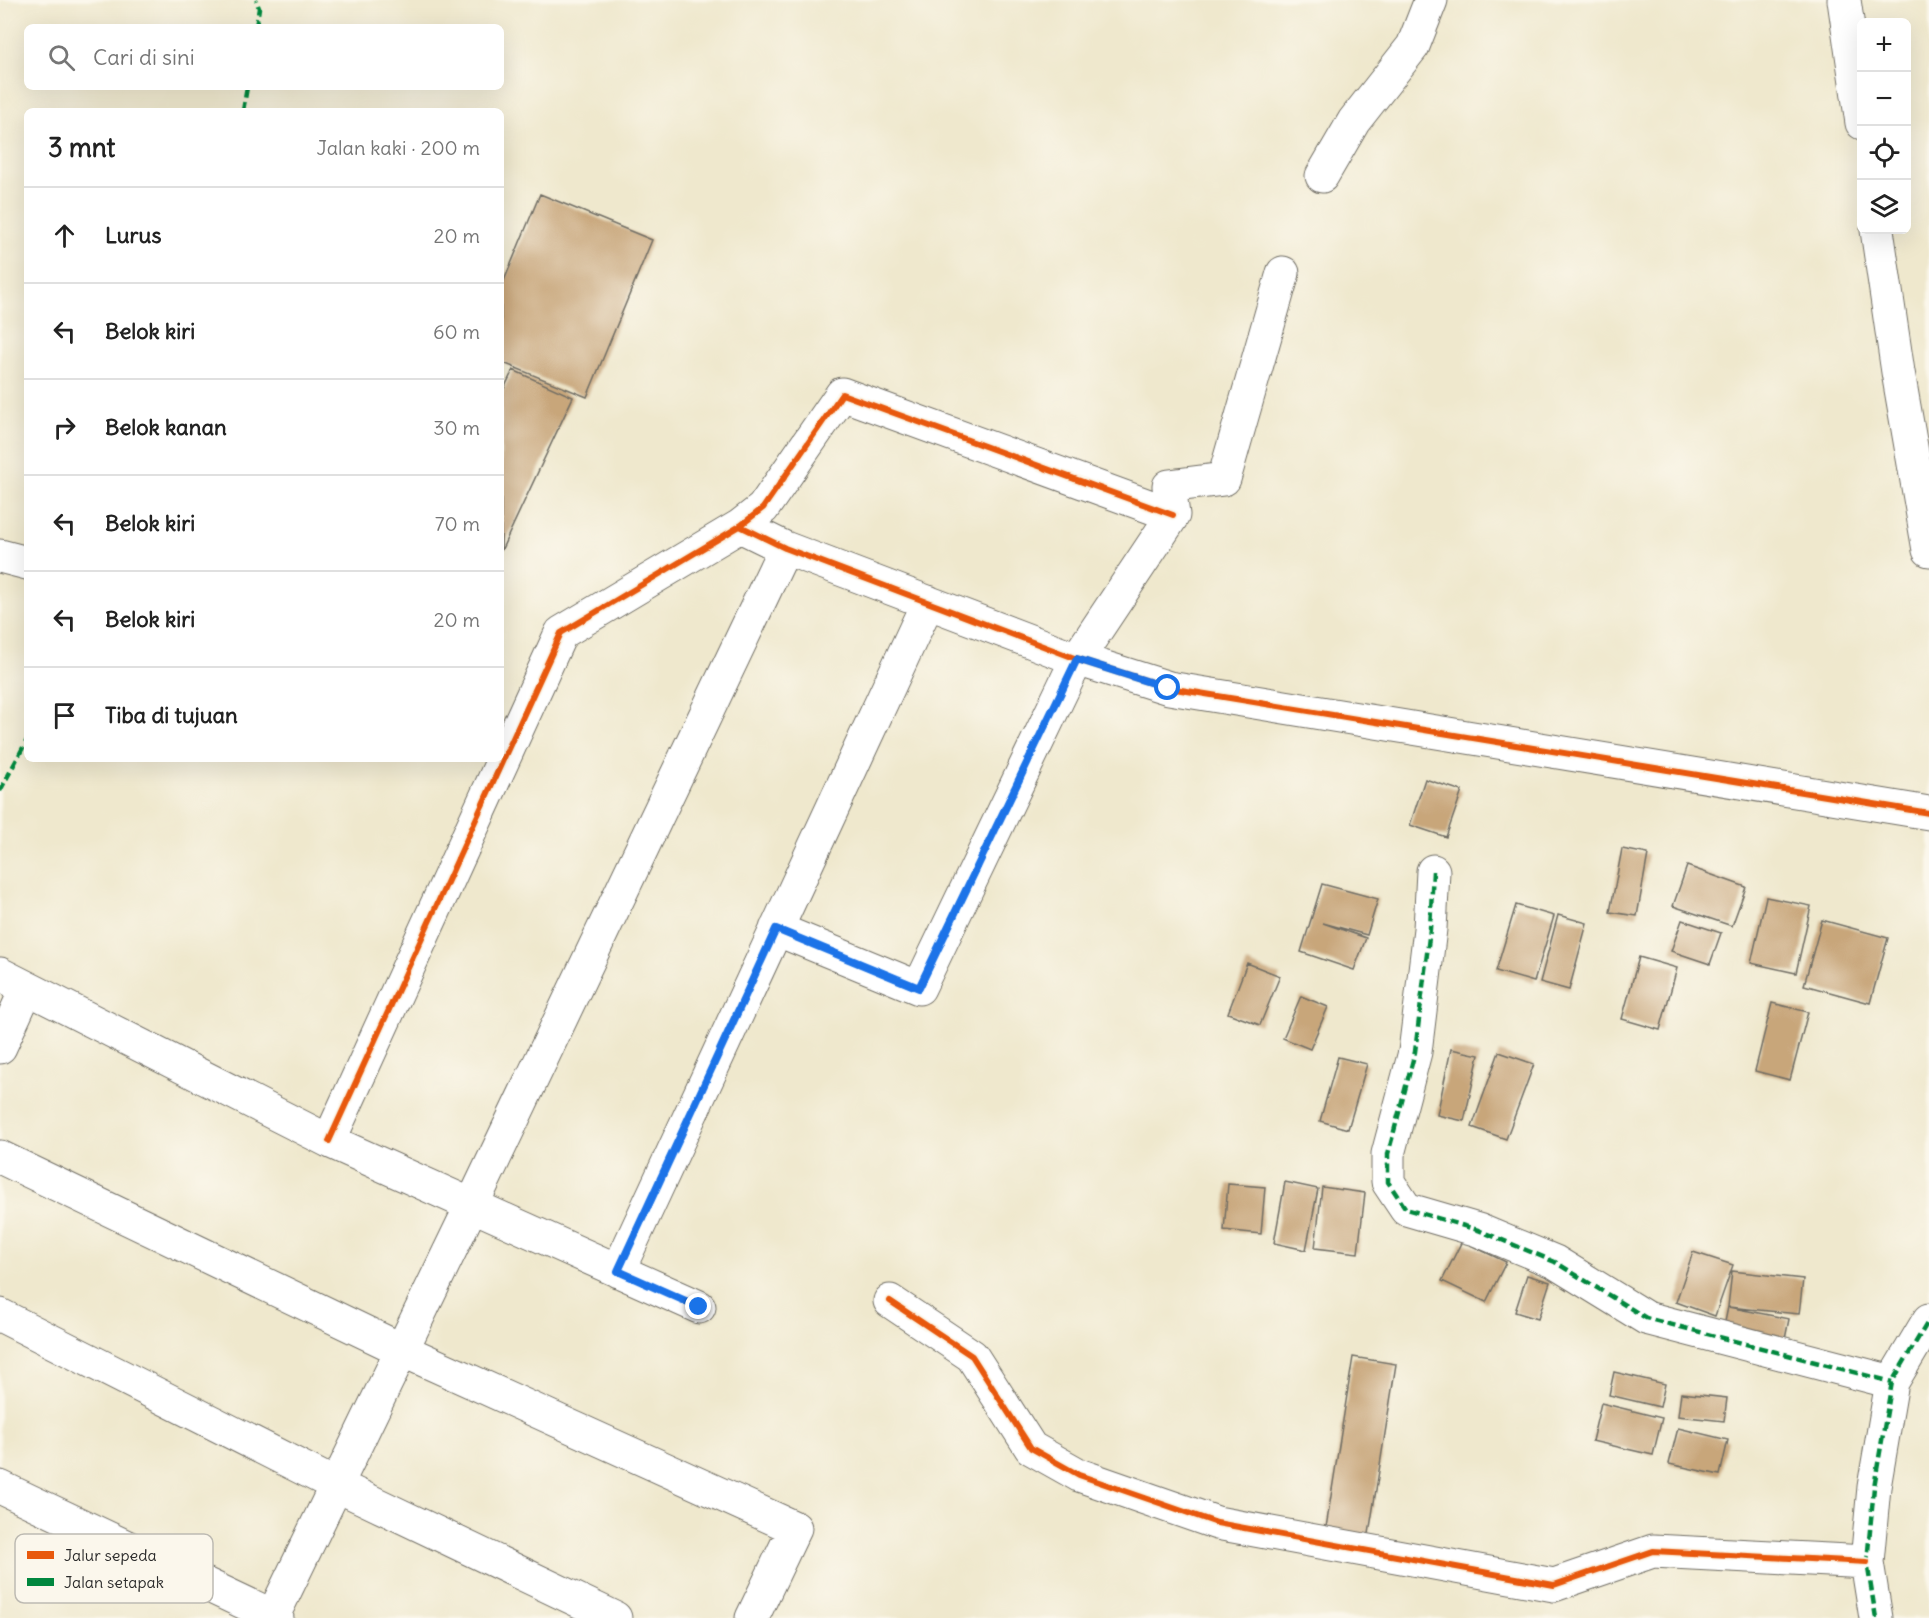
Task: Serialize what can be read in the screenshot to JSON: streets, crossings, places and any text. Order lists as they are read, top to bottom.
{
  "legend": ["Jalur sepeda", "Jalan setapak"],
  "page": {
    "map_buttons": ["+", "−"],
    "search": "Cari di sini",
    "heading": ["3 mnt", "Jalan kaki · 200 m"],
    "list": [
      ["Lurus", "20 m"],
      ["Belok kiri", "60 m"],
      ["Belok kanan", "30 m"],
      ["Belok kiri", "70 m"],
      ["Belok kiri", "20 m"],
      "Tiba di tujuan"
    ]
  }
}
